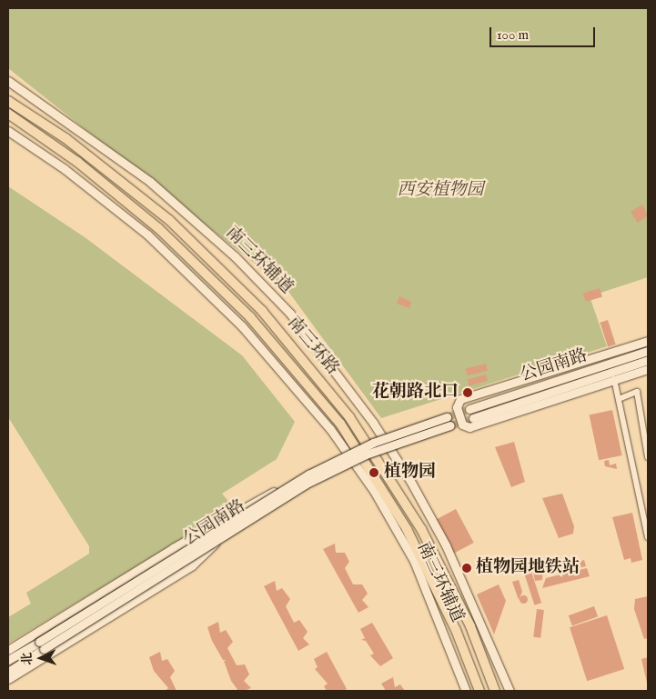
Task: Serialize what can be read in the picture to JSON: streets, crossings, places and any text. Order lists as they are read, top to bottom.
{
  "streets": {
    "highway": ["南三环路"],
    "main road": ["南三环辅道", "公园南路"]
  },
  "parks": ["西安植物园"],
  "places": ["花朝路北口", "植物园", "植物园地铁站"],
  "scale_bar": "100 m",
  "north": "left"
}
